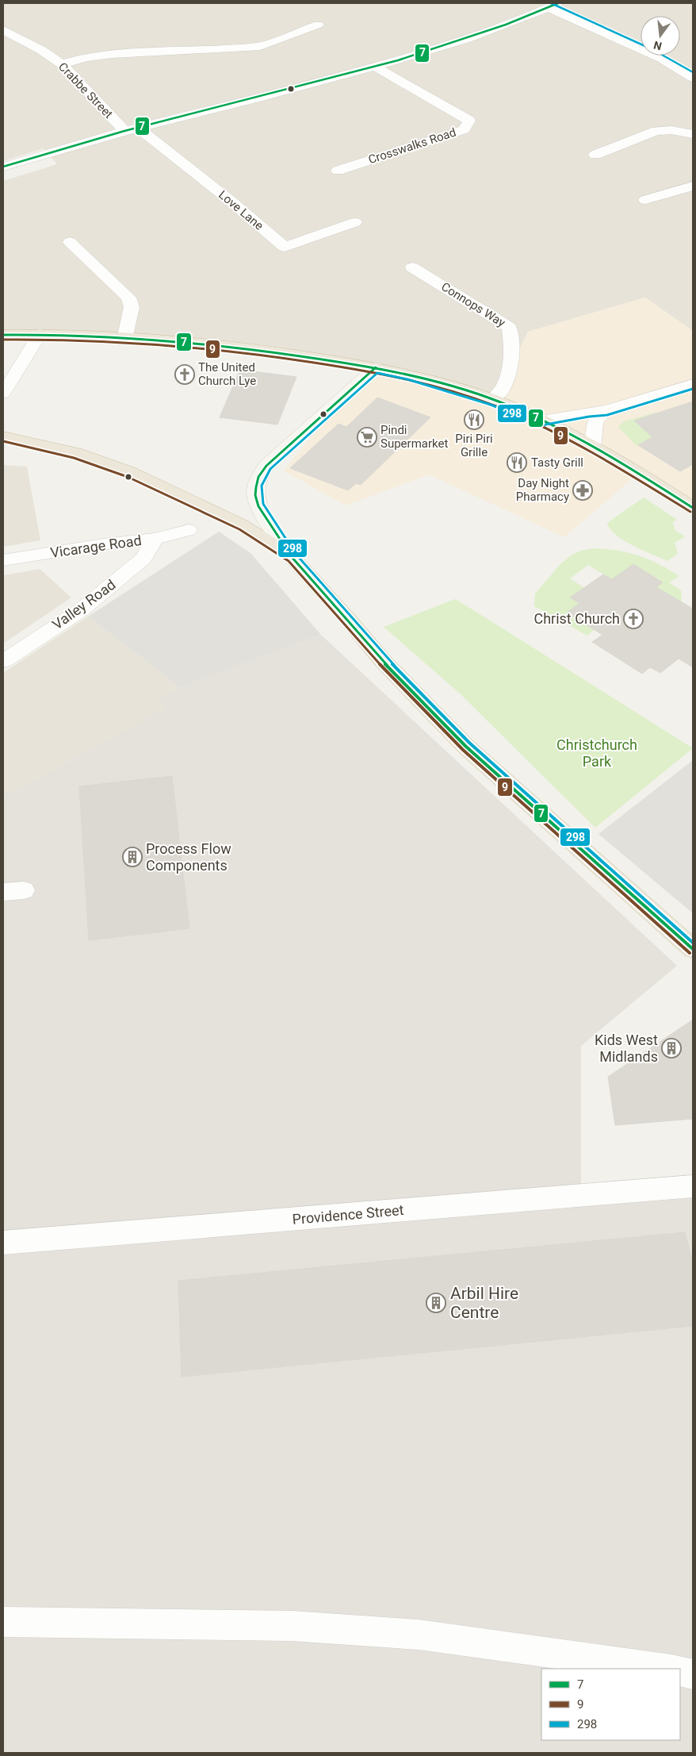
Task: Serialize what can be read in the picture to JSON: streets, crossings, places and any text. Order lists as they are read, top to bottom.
{
  "streets": {
    "street": [
      "Crabbe Street",
      "Crosswalks Road",
      "Love Lane",
      "Connops Way",
      "Vicarage Road",
      "Valley Road",
      "Providence Street"
    ]
  },
  "crossings": [
    ["Crabbe Street", "Love Lane"],
    ["Vicarage Road", "Valley Road"]
  ],
  "parks": ["Christchurch Park"],
  "places": {
    "church": ["The United Church Lye", "Christ Church"],
    "restaurant": ["Piri Piri Grille", "Tasty Grill"],
    "supermarket": ["Pindi Supermarket"],
    "pharmacy": ["Day Night Pharmacy"],
    "building": ["Process Flow Components", "Kids West Midlands", "Arbil Hire Centre"]
  },
  "lines": ["transit line 7", "transit line 298", "transit line 9"],
  "legend": ["7", "9", "298"],
  "north": "bottom"
}
